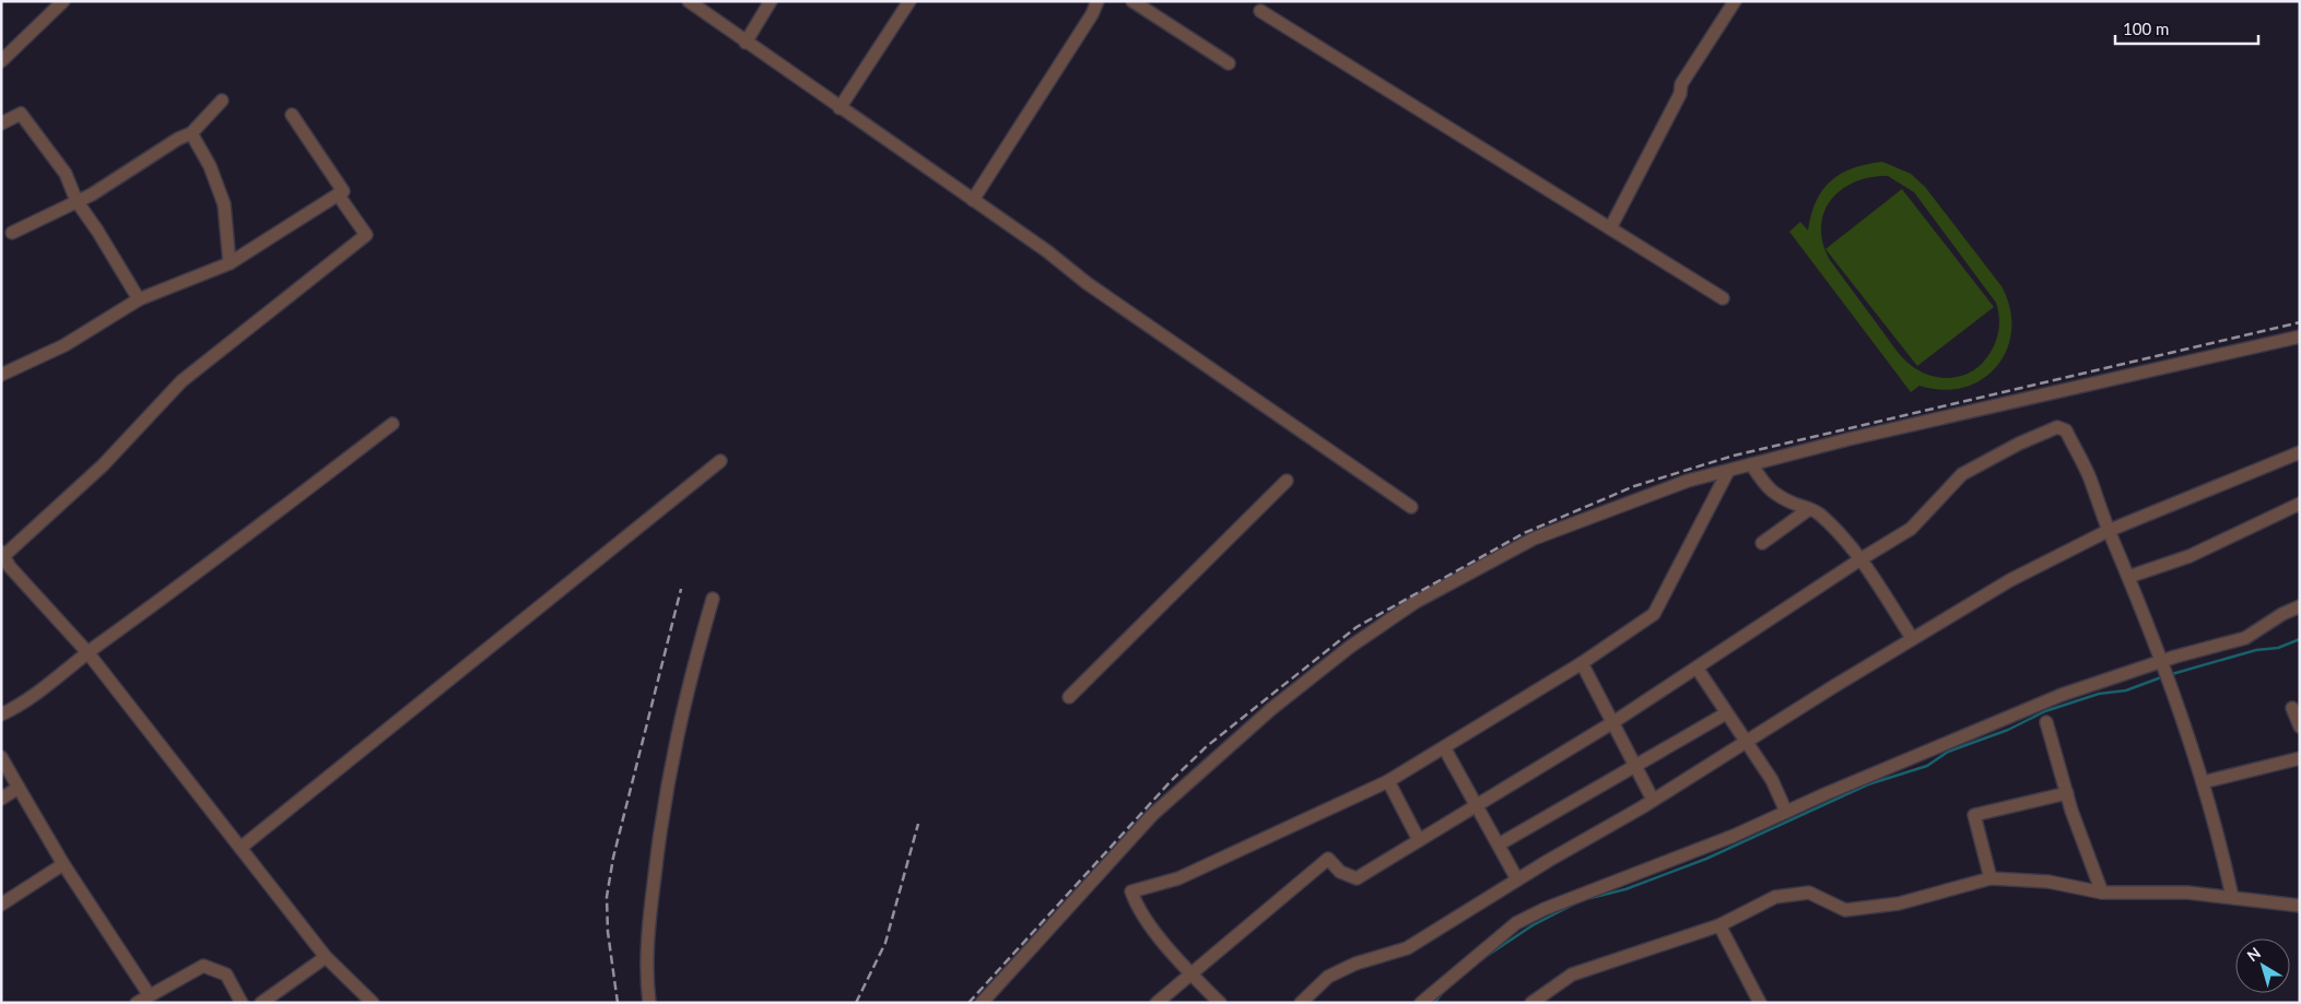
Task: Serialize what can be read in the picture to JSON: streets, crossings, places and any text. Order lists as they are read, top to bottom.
{
  "scale_bar": "100 m",
  "north": "top left"
}
